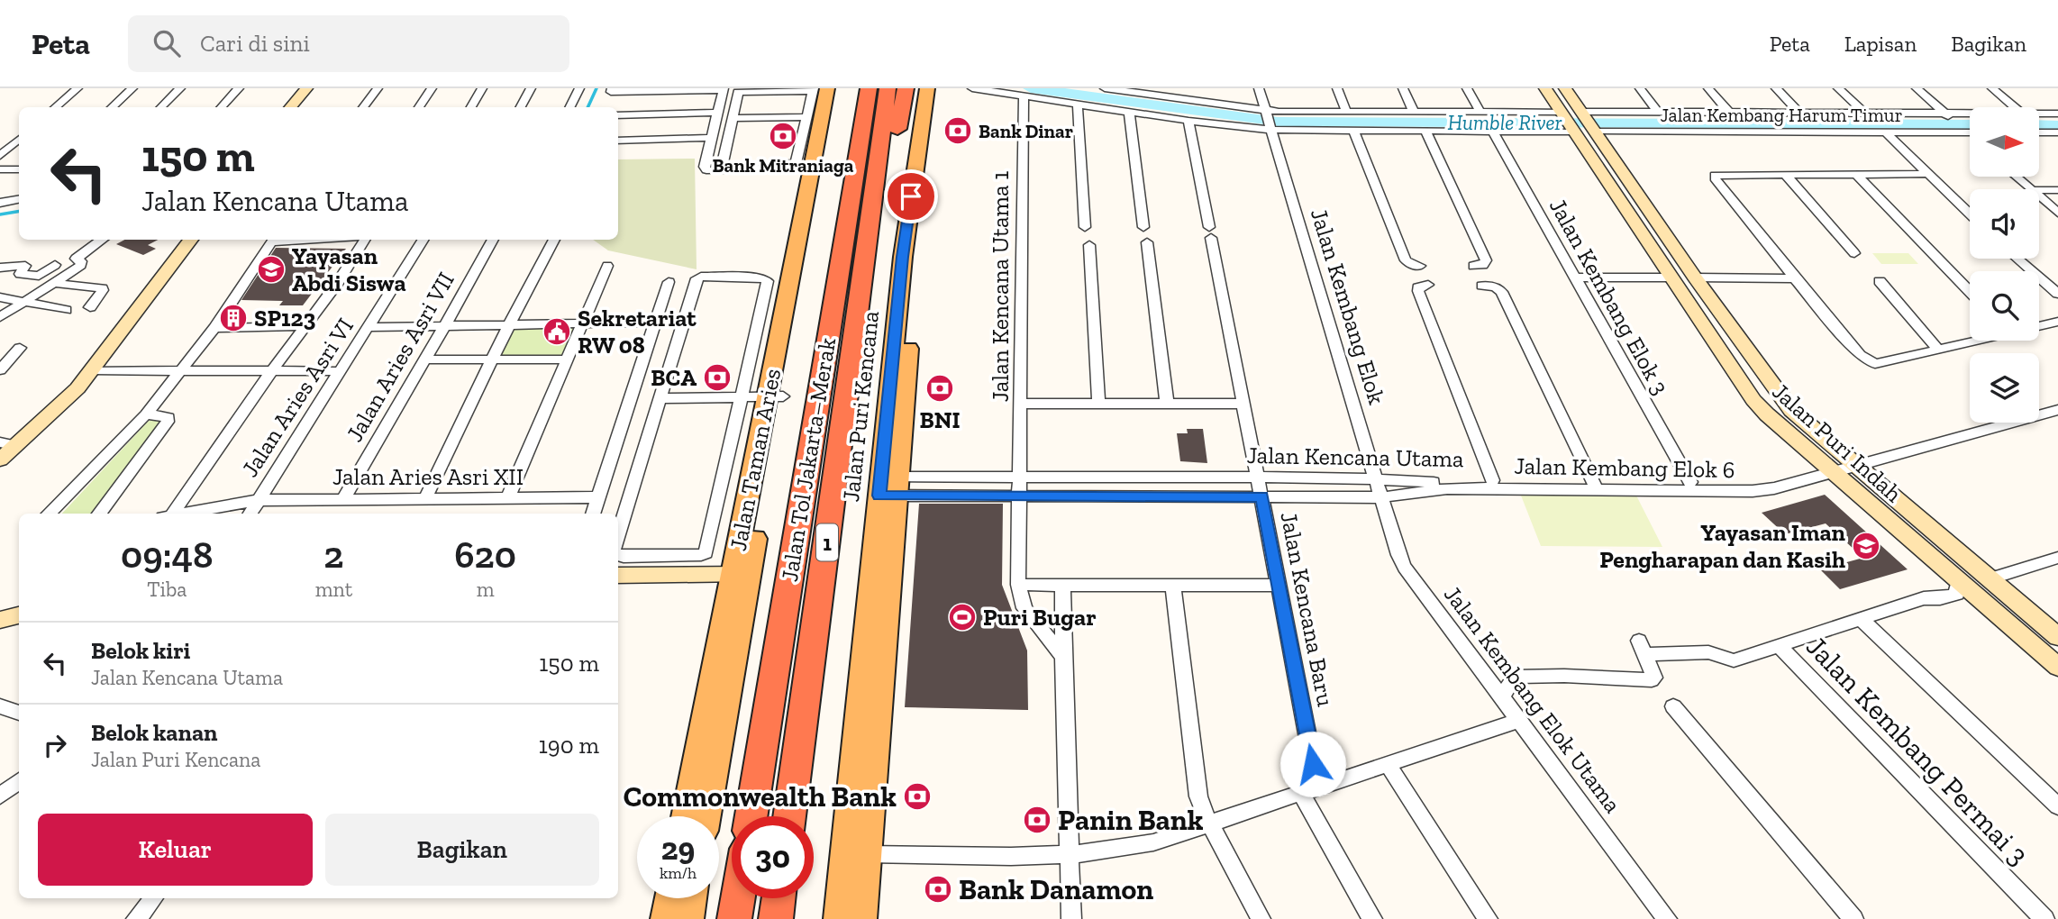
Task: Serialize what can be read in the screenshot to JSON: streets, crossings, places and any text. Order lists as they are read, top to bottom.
{
  "streets": {
    "highway": ["Jalan Tol Jakarta–Merak", "1"],
    "main road": ["Jalan Puri Kencana", "Jalan Puri Indah", "Jalan Taman Aries"],
    "street": [
      "Jalan Kembang Harum Timur",
      "Jalan Kencana Utama 1",
      "Jalan Kembang Elok 3",
      "Jalan Kembang Elok",
      "Jalan Aries Asri VII",
      "Jalan Aries Asri VI",
      "Jalan Kencana Utama",
      "Jalan Kembang Elok 6",
      "Jalan Aries Asri XII",
      "Jalan Kencana Baru",
      "Jalan Kembang Elok Utama",
      "Jalan Kembang Permai 3"
    ]
  },
  "crossings": [
    ["Jalan Kembang Harum Timur", "Jalan Puri Indah"],
    ["Jalan Kencana Utama 1", "Jalan Kencana Utama"],
    ["Jalan Kembang Elok", "Jalan Kencana Utama"],
    ["Jalan Kembang Elok", "Jalan Kembang Elok Utama"],
    ["Jalan Aries Asri VII", "Jalan Aries Asri XII"],
    ["Jalan Aries Asri VI", "Jalan Aries Asri XII"],
    ["Jalan Puri Kencana", "Jalan Kencana Utama"],
    ["Jalan Kencana Utama", "Jalan Kembang Elok 6"],
    ["Jalan Kencana Utama", "Jalan Kencana Baru"],
    ["Jalan Kencana Utama", "Jalan Kembang Elok Utama"]
  ],
  "water": ["Humble River"],
  "places": {
    "bank": [
      "Bank Dinar",
      "Bank Mitraniaga",
      "BCA",
      "BNI",
      "Commonwealth Bank",
      "Panin Bank",
      "Bank Danamon"
    ],
    "school or university": ["Yayasan Abdi Siswa", "Yayasan Iman Pengharapan dan Kasih"],
    "building": ["SP123"],
    "public building": ["Sekretariat RW 08"],
    "sports": ["Puri Bugar"]
  },
  "north": "right",
  "page": {
    "header": "Peta",
    "search": "Cari di sini",
    "nav": ["Peta", "Lapisan", "Bagikan"],
    "turn": ["150 m", "Jalan Kencana Utama"],
    "eta": [
      "09:48",
      "Tiba",
      "2",
      "mnt",
      "620",
      "m"
    ],
    "list": [
      {
        "name": "Belok kiri",
        "note": "Jalan Kencana Utama",
        "value": "150 m"
      },
      {
        "name": "Belok kanan",
        "note": "Jalan Puri Kencana",
        "value": "190 m"
      }
    ],
    "buttons": ["Keluar", "Bagikan"],
    "speed": "29 km/h",
    "limit": "30"
  }
}
